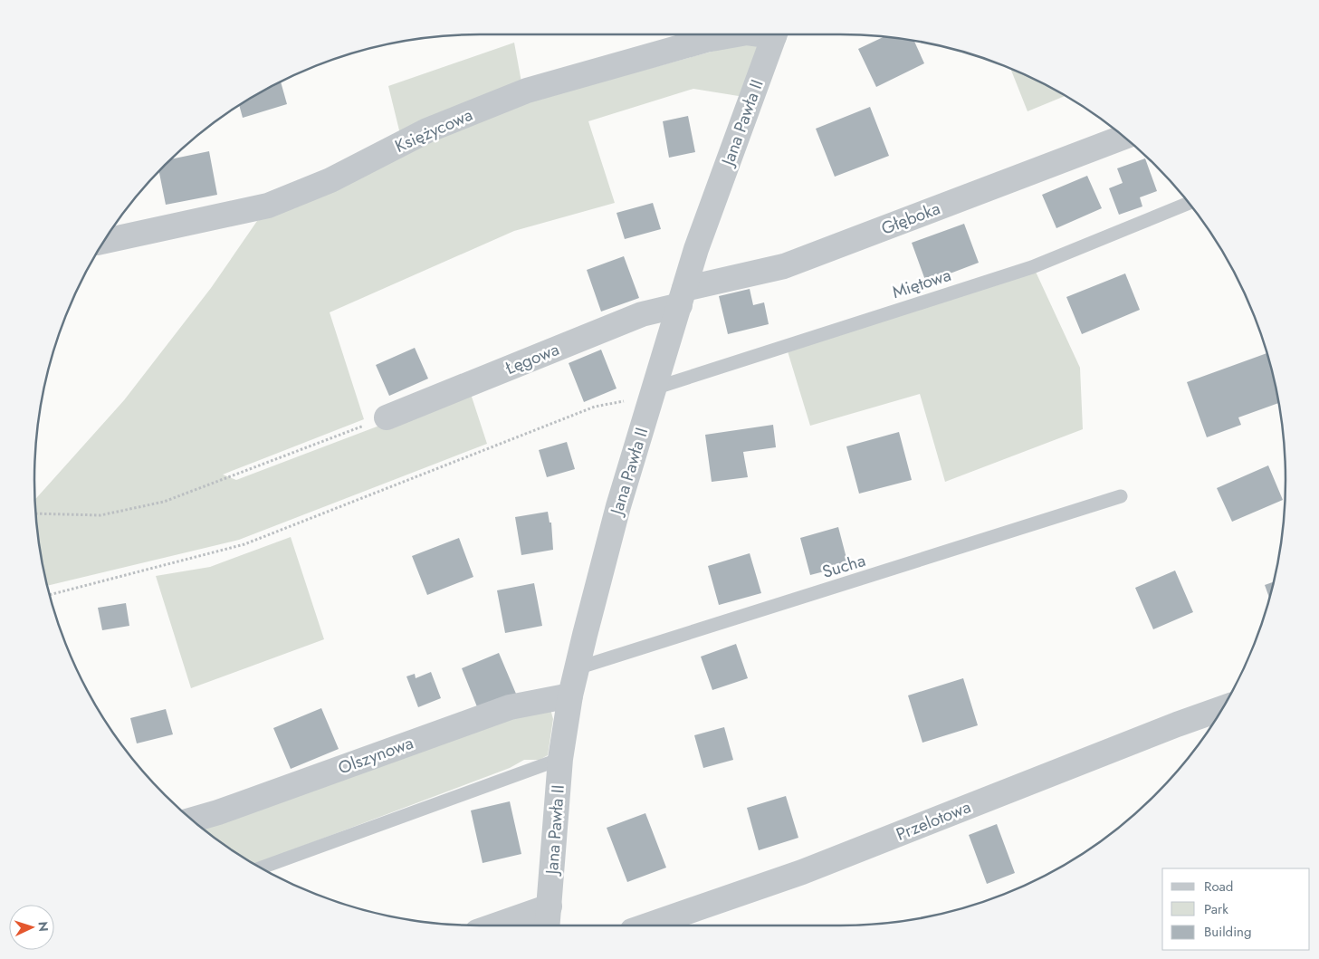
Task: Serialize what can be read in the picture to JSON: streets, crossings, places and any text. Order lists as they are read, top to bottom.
{
  "streets": {
    "street": [
      "Jana Pawła II",
      "Księżycowa",
      "Głęboka",
      "Łęgowa",
      "Olszynowa",
      "Przelotowa"
    ],
    "lane": ["Miętowa", "Sucha"]
  },
  "crossings": [
    ["Jana Pawła II", "Głęboka"],
    ["Jana Pawła II", "Miętowa"],
    ["Jana Pawła II", "Łęgowa"],
    ["Jana Pawła II", "Sucha"],
    ["Jana Pawła II", "Olszynowa"],
    ["Głęboka", "Łęgowa"]
  ],
  "legend": ["Road", "Park", "Building"],
  "north": "right"
}
